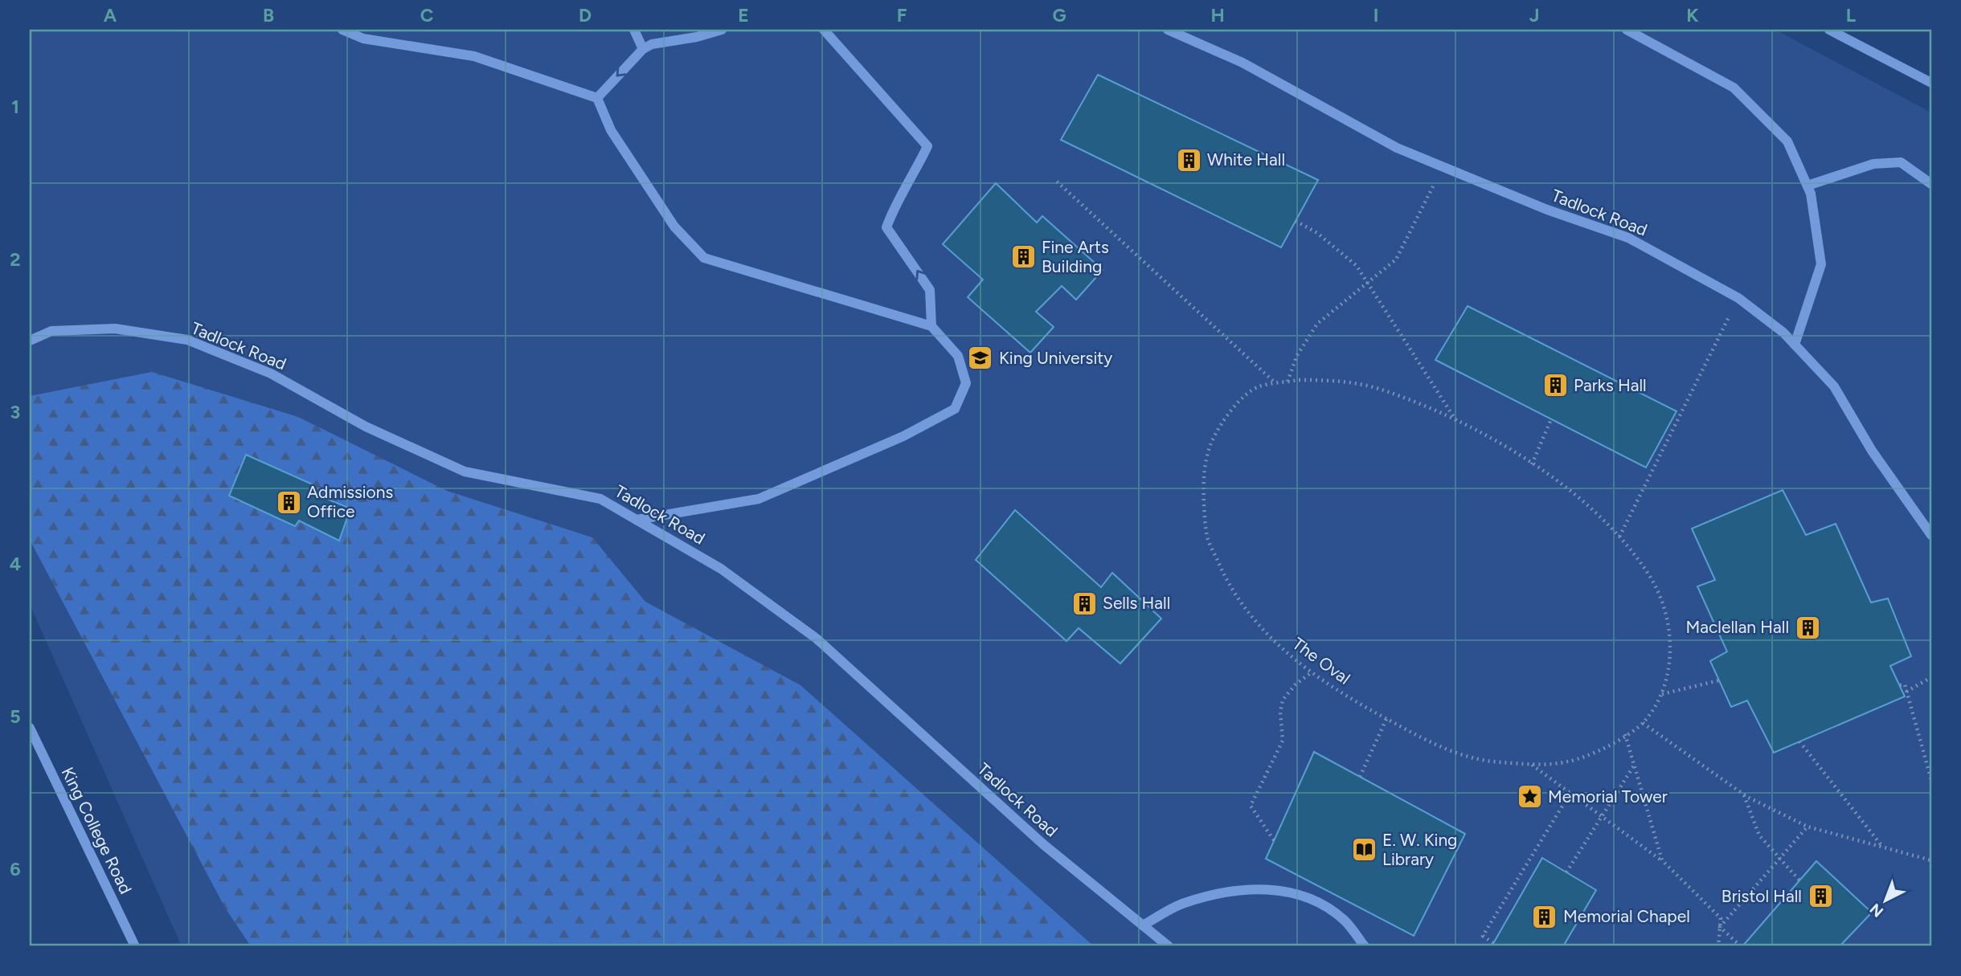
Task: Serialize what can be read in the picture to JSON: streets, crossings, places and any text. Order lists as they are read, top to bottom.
{
  "streets": {
    "street": ["Tadlock Road", "King College Road"],
    "path": ["The Oval"]
  },
  "places": {
    "building": [
      "White Hall",
      "Fine Arts Building",
      "Parks Hall",
      "Admissions Office",
      "Sells Hall",
      "Maclellan Hall",
      "Bristol Hall",
      "Memorial Chapel"
    ],
    "school or university": ["King University"],
    "place": ["Memorial Tower"],
    "library": ["E. W. King Library"]
  },
  "north": "bottom left",
  "grid": {
    "columns": [
      "A",
      "B",
      "C",
      "D",
      "E",
      "F",
      "G",
      "H",
      "I",
      "J",
      "K",
      "L"
    ],
    "rows": [
      "1",
      "2",
      "3",
      "4",
      "5",
      "6"
    ]
  }
}
